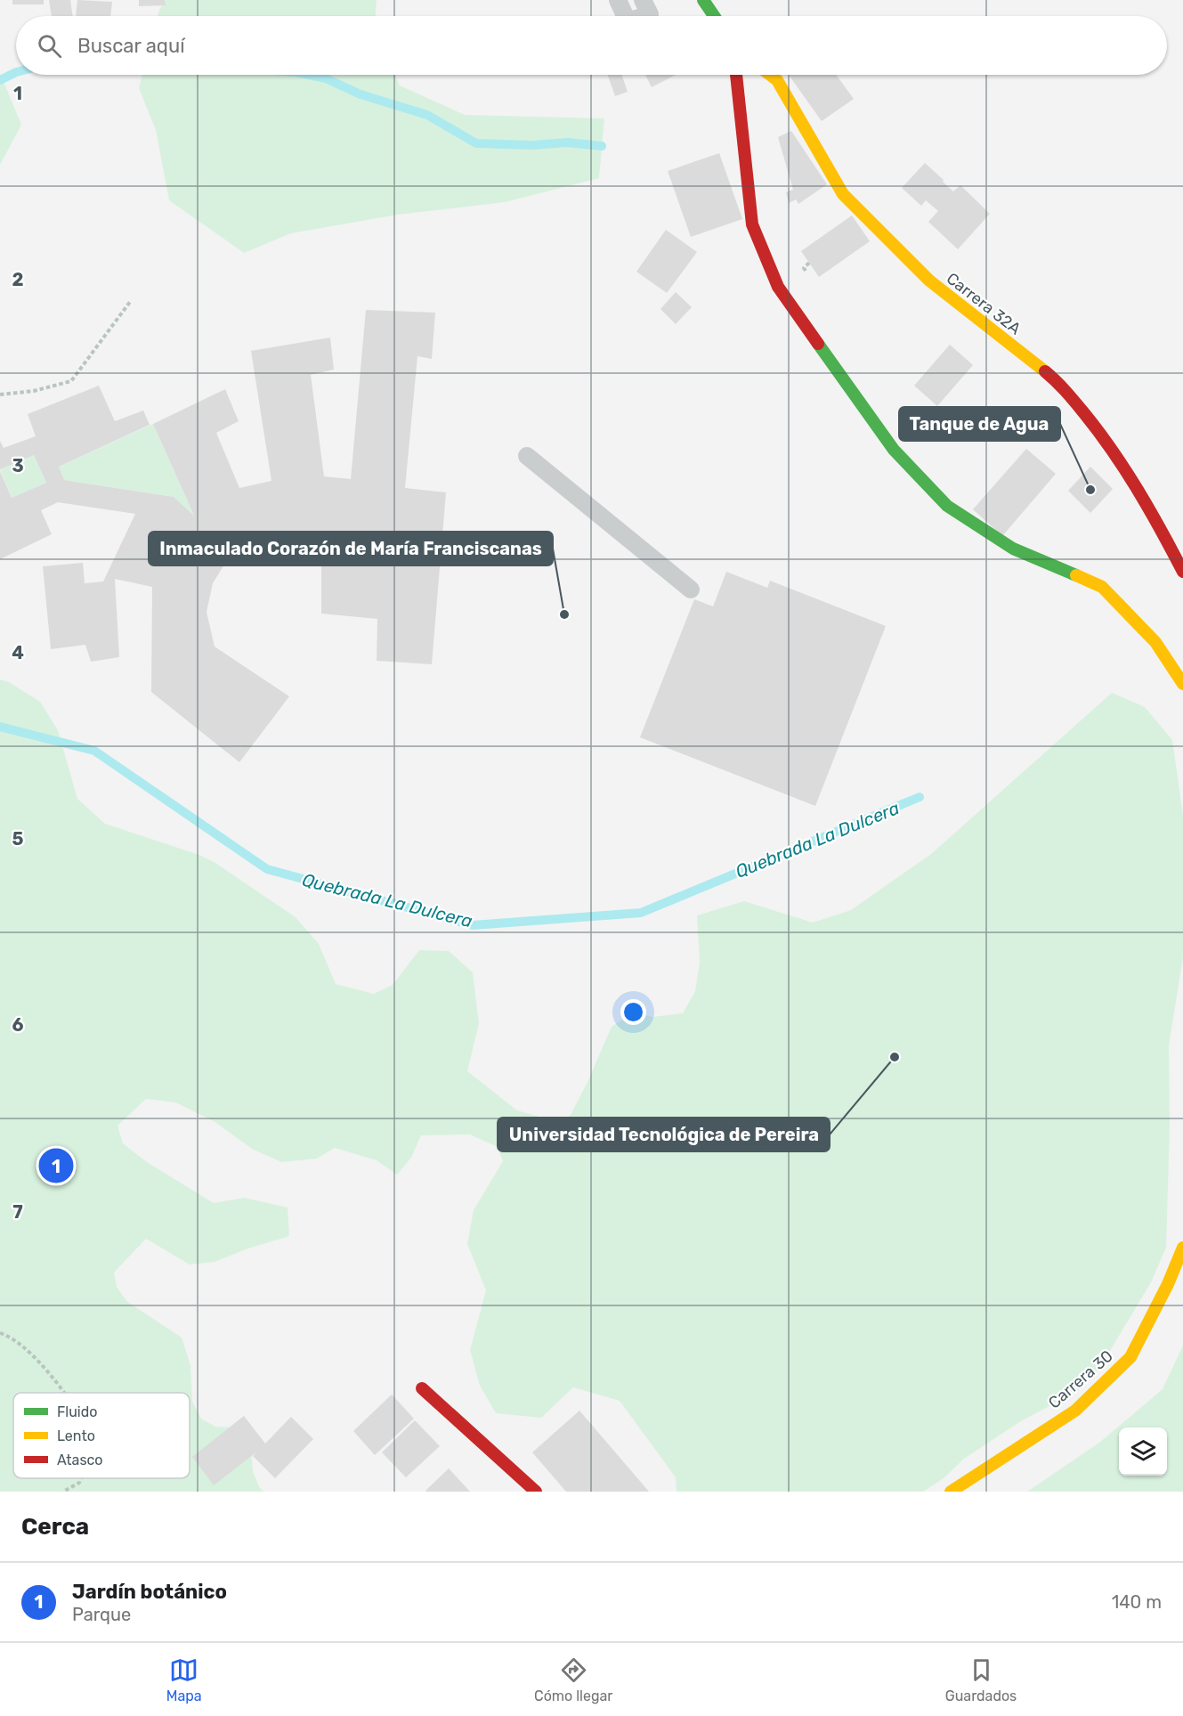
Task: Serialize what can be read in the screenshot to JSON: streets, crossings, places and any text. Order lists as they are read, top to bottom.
{
  "streets": {
    "street": ["Carrera 32A", "Carrera 30"]
  },
  "water": ["Quebrada La Dulcera"],
  "places": ["Tanque de Agua", "Inmaculado Corazón de María Franciscanas", "Universidad Tecnológica de Pereira"],
  "legend": ["Fluido", "Lento", "Atasco"],
  "page": {
    "search": "Buscar aquí",
    "pins": "1",
    "heading": "Cerca",
    "list": [
      {
        "mark": "1",
        "name": "Jardín botánico",
        "note": "Parque",
        "value": "140 m"
      }
    ],
    "nav": ["Mapa", "Cómo llegar", "Guardados"]
  },
  "grid": {
    "rows": [
      "1",
      "2",
      "3",
      "4",
      "5",
      "6",
      "7"
    ]
  }
}
